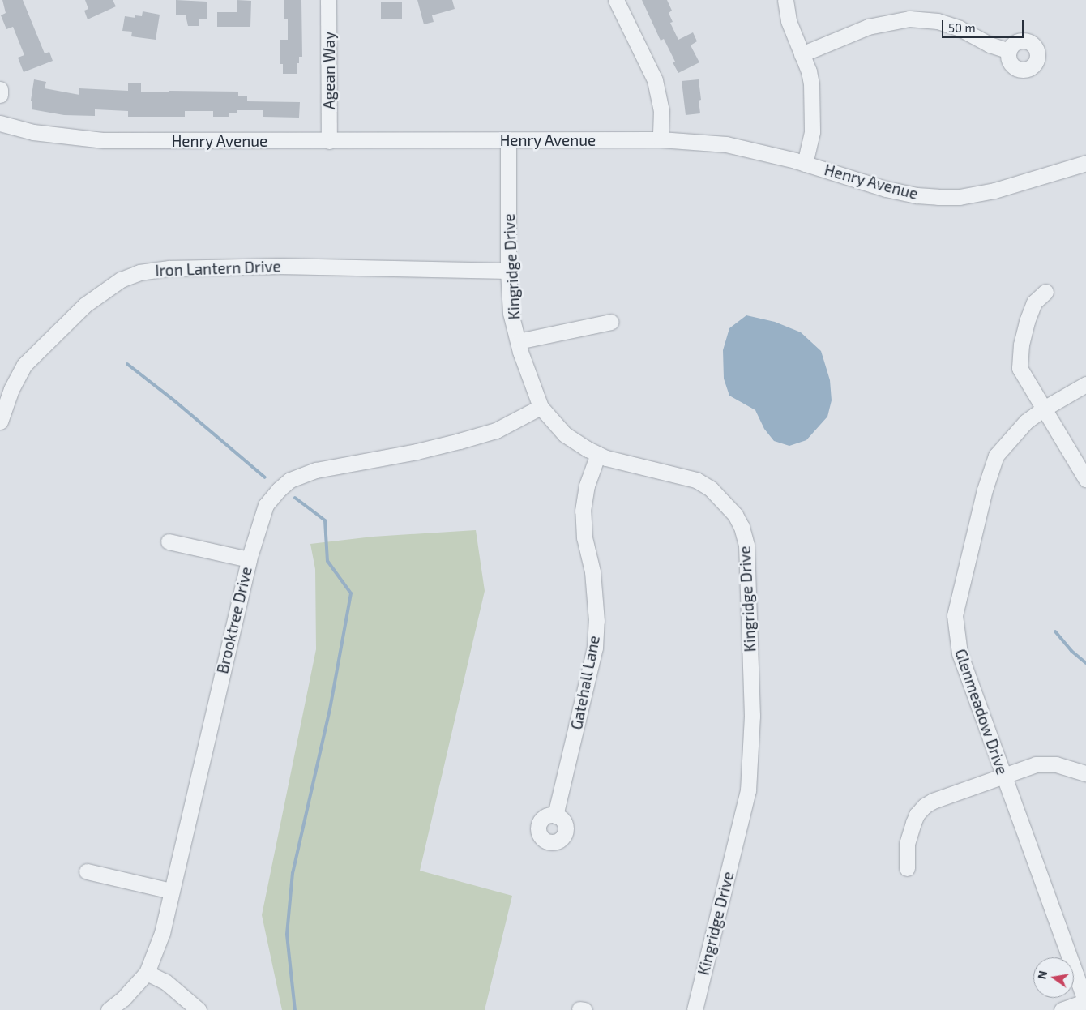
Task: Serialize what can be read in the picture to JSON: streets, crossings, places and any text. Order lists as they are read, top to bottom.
{
  "streets": {
    "street": [
      "Agean Way",
      "Henry Avenue",
      "Kingridge Drive",
      "Iron Lantern Drive",
      "Brooktree Drive",
      "Gatehall Lane",
      "Glenmeadow Drive"
    ]
  },
  "crossings": [
    ["Agean Way", "Henry Avenue"],
    ["Henry Avenue", "Kingridge Drive"],
    ["Kingridge Drive", "Iron Lantern Drive"],
    ["Kingridge Drive", "Brooktree Drive"],
    ["Kingridge Drive", "Gatehall Lane"]
  ],
  "scale_bar": "50 m",
  "north": "left"
}
